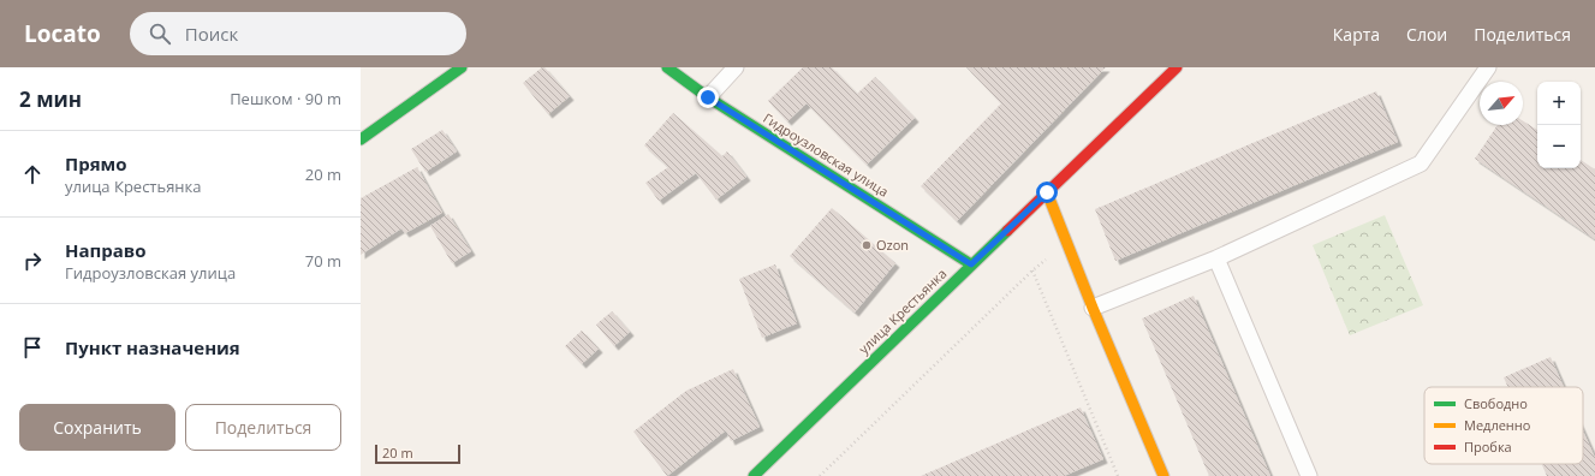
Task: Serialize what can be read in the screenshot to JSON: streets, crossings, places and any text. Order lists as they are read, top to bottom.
{
  "streets": {
    "street": ["Гидроузловская улица", "улица Крестьянка"]
  },
  "crossings": [
    ["Гидроузловская улица", "улица Крестьянка"]
  ],
  "places": ["Ozon"],
  "legend": ["Свободно", "Медленно", "Пробка"],
  "scale_bar": "20 m",
  "north": "top right",
  "page": {
    "header": "Locato",
    "search": "Поиск",
    "nav": ["Карта", "Слои", "Поделиться"],
    "heading": ["2 мин", "Пешком · 90 m"],
    "map_buttons": ["+", "−"],
    "list": [
      ["Прямо", "улица Крестьянка", "20 m"],
      ["Направо", "Гидроузловская улица", "70 m"],
      "Пункт назначения"
    ],
    "buttons": ["Сохранить", "Поделиться"],
    "scale": "20 m"
  }
}
